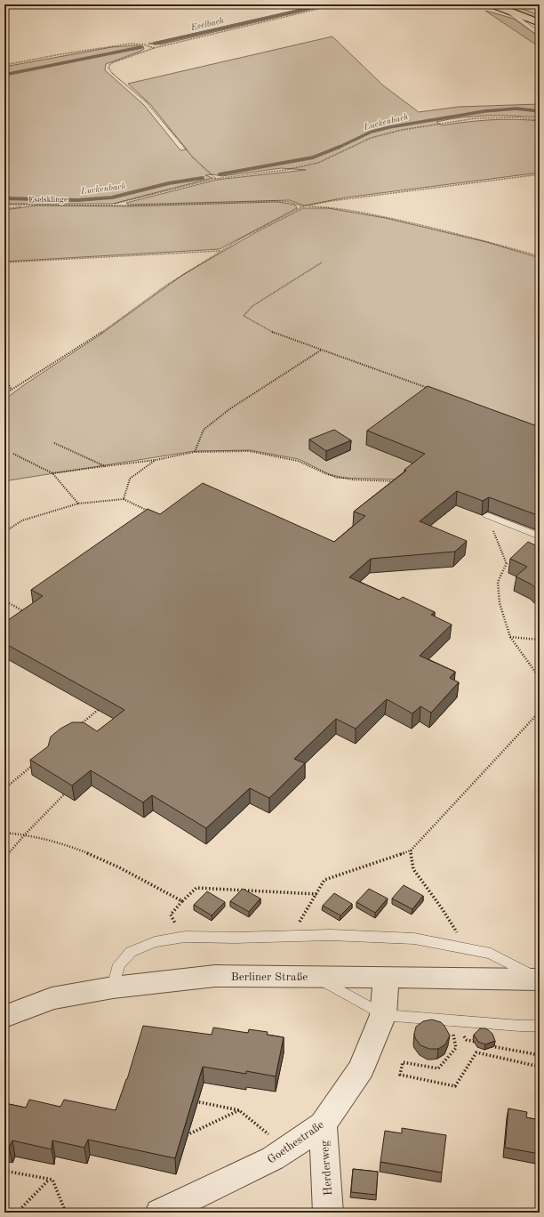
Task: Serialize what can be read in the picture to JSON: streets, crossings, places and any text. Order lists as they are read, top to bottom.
{
  "streets": {
    "street": ["Berliner Straße", "Goethestraße", "Herderweg"],
    "path": ["Eselsklinge"]
  },
  "crossings": [
    ["Berliner Straße", "Goethestraße"],
    ["Goethestraße", "Herderweg"]
  ],
  "water": ["Eselbach", "Luckenbach"]
}
